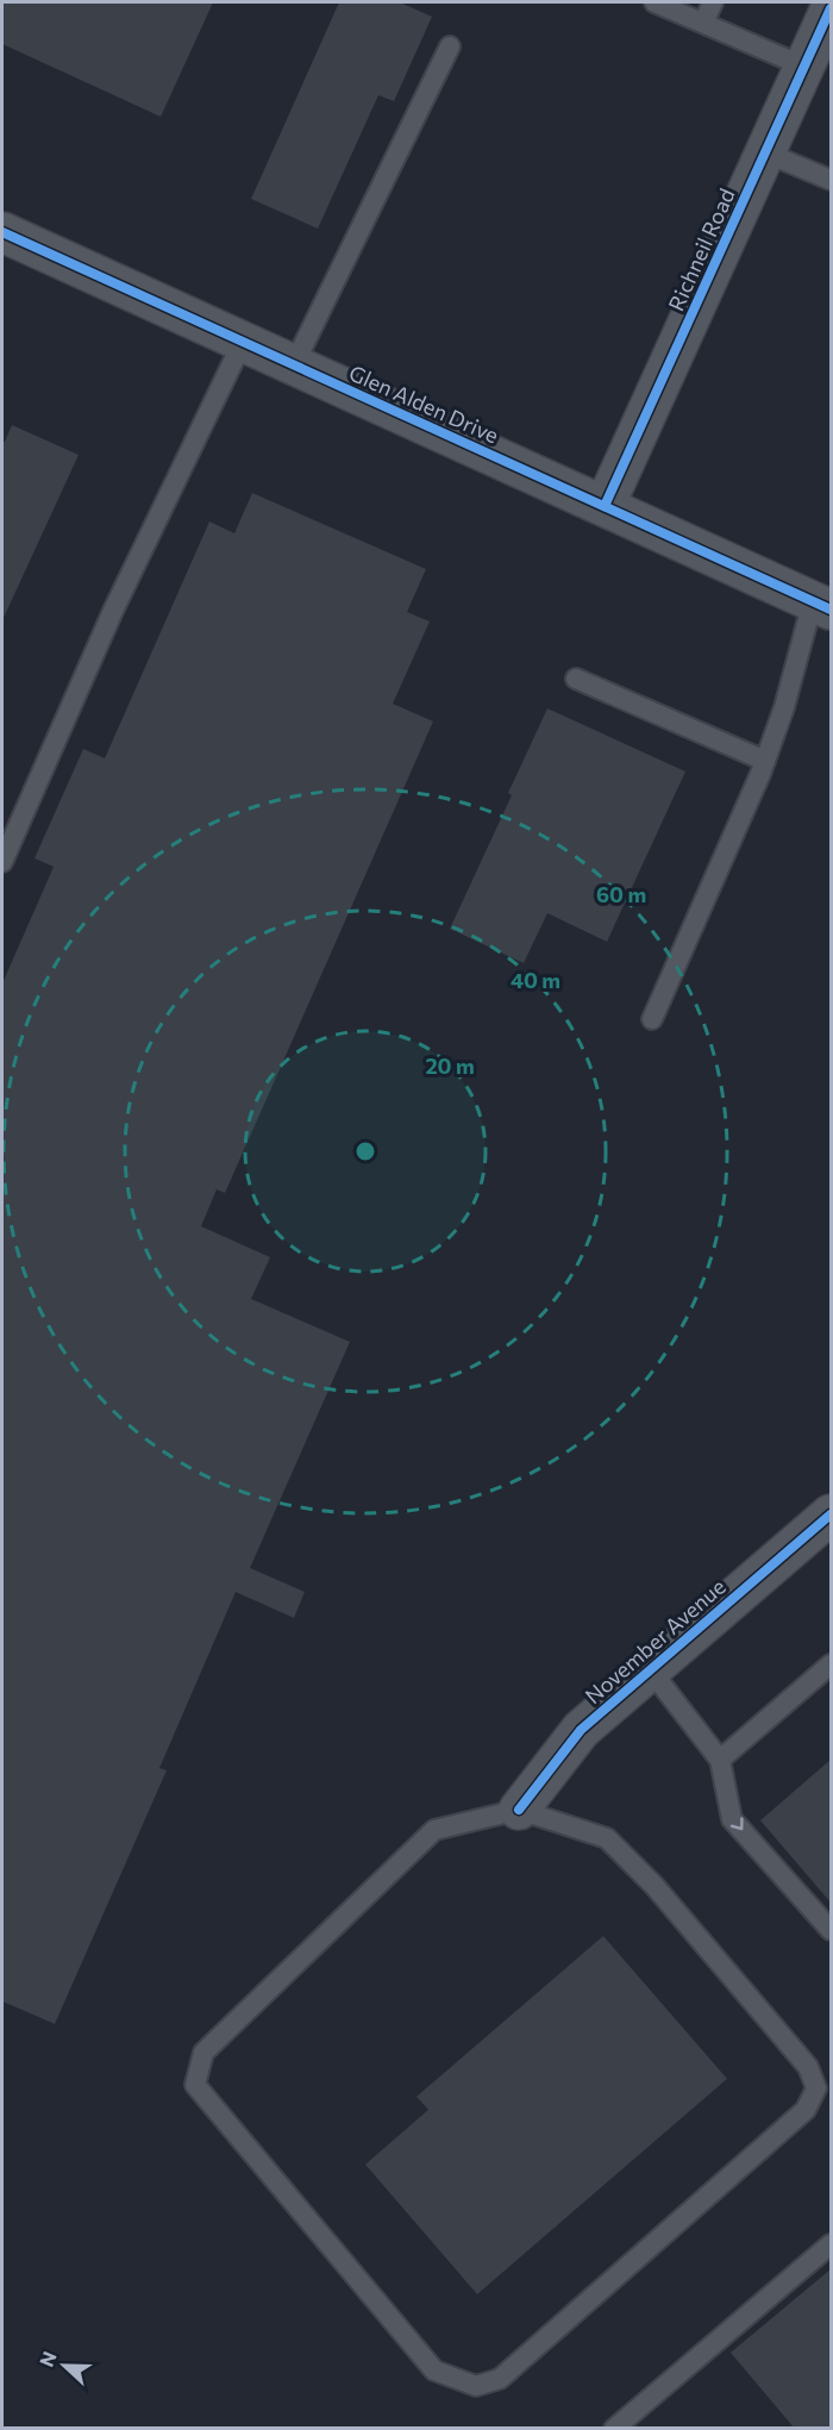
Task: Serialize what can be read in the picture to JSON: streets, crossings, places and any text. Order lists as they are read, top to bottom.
{
  "streets": {
    "street": ["Richneil Road", "Glen Alden Drive", "November Avenue"]
  },
  "crossings": [
    ["Richneil Road", "Glen Alden Drive"]
  ],
  "north": "left",
  "rings": ["60 m", "40 m", "20 m"]
}
